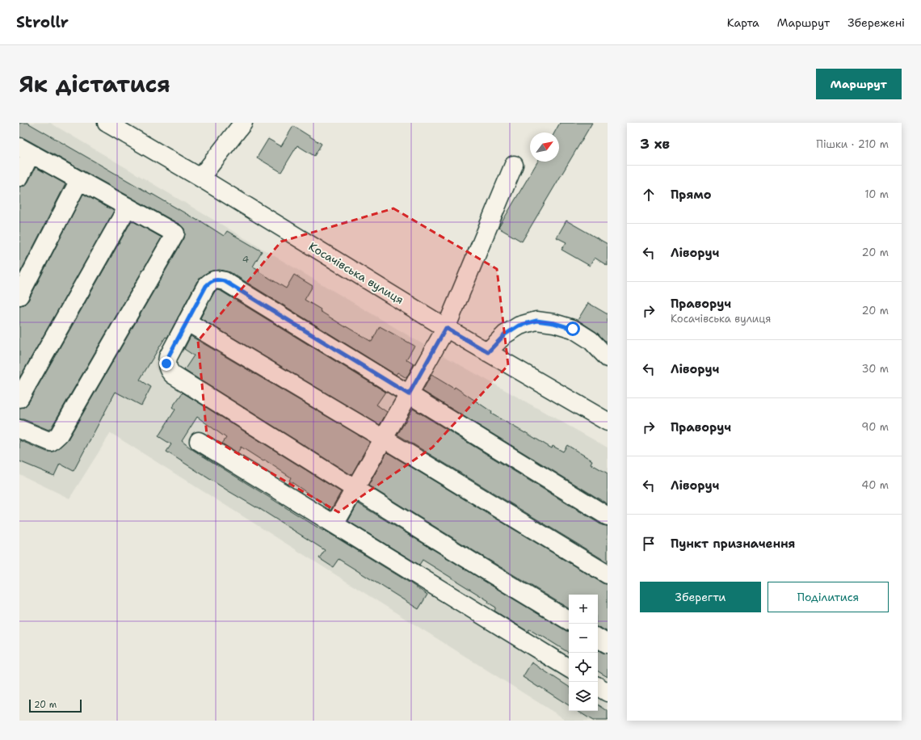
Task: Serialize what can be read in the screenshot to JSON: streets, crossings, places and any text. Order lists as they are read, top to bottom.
{
  "streets": {
    "street": ["Косачівська вулиця"]
  },
  "house_numbers": ["4"],
  "scale_bar": "20 m",
  "north": "top right",
  "page": {
    "header": "Strollr",
    "nav": ["Карта", "Маршрут", "Збережені"],
    "title": "Як дістатися",
    "buttons": [
      "Маршрут",
      ["Зберегти", "Поділитися"]
    ],
    "heading": ["3 хв", "Пішки · 210 m"],
    "list": [
      ["Прямо", "10 m"],
      ["Ліворуч", "20 m"],
      ["Праворуч", "Косачівська вулиця", "20 m"],
      ["Ліворуч", "30 m"],
      ["Праворуч", "90 m"],
      ["Ліворуч", "40 m"],
      "Пункт призначення"
    ],
    "map_buttons": ["+", "−"],
    "scale": "20 m"
  }
}
